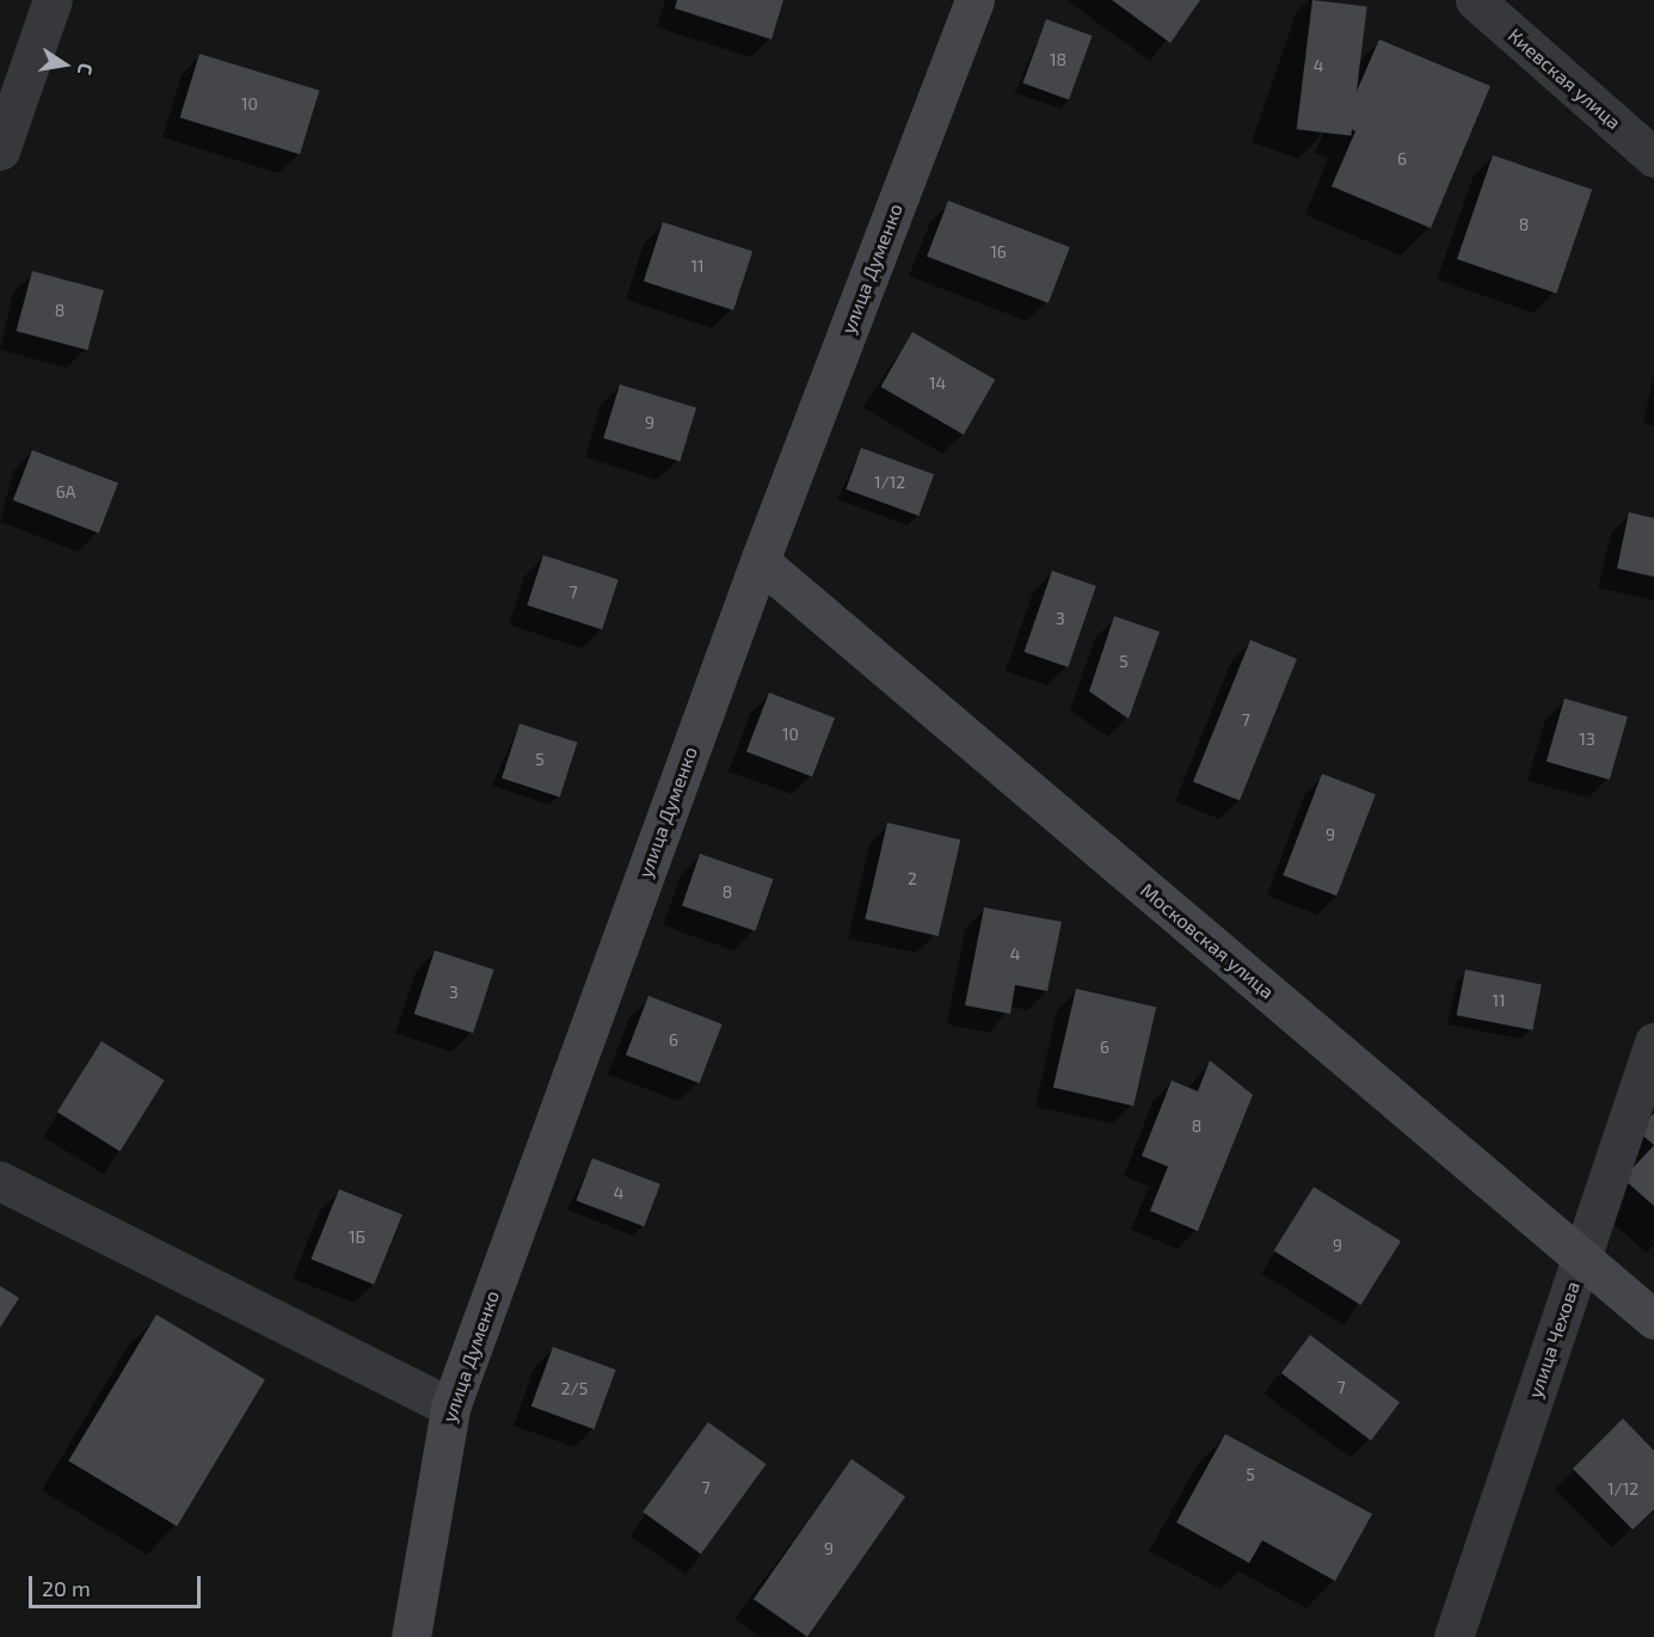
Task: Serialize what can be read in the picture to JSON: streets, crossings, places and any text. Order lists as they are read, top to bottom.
{
  "streets": {
    "street": [
      "Киевская улица",
      "улица Думенко",
      "Московская улица",
      "улица Чехова"
    ]
  },
  "crossings": [
    ["улица Думенко", "Московская улица"],
    ["Московская улица", "улица Чехова"]
  ],
  "house_numbers": [
    "18",
    "4",
    "10",
    "6",
    "8",
    "16",
    "11",
    "8",
    "14",
    "9",
    "1/12",
    "6А",
    "7",
    "3",
    "5",
    "7",
    "10",
    "13",
    "5",
    "9",
    "2",
    "8",
    "4",
    "3",
    "11",
    "6",
    "6",
    "8",
    "4",
    "1Б",
    "9",
    "7",
    "2/5",
    "5",
    "7",
    "1/12",
    "9"
  ],
  "scale_bar": "20 m",
  "north": "right"
}
